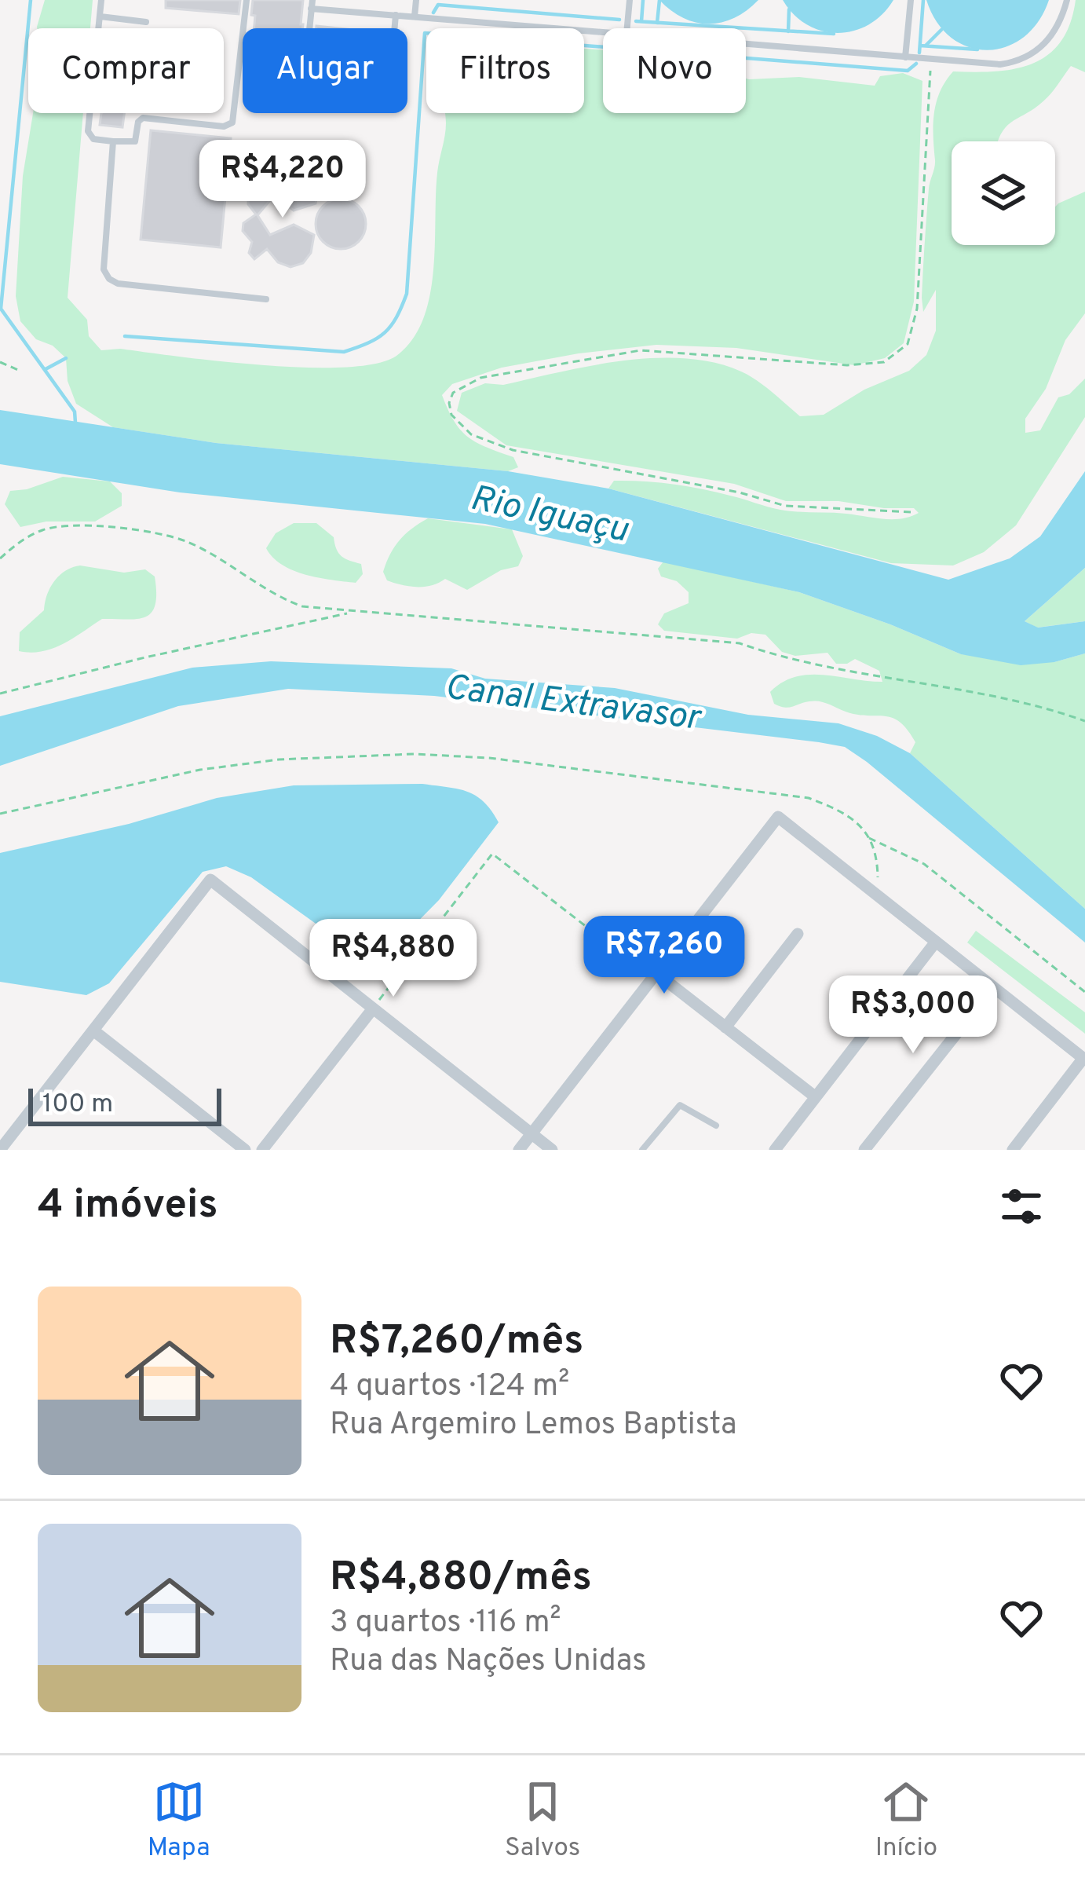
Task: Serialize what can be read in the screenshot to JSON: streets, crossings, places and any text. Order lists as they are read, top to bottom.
{
  "water": ["Rio Iguaçu", "Canal Extravasor"],
  "scale_bar": "100 m",
  "page": {
    "chip": [
      "Comprar",
      "Alugar",
      "Filtros",
      "Novo"
    ],
    "price": [
      "R$4,220",
      "R$7,260",
      "R$4,880",
      "R$3,000"
    ],
    "scale": "100 m",
    "heading": "4 imóveis",
    "list": [
      {
        "name": "R$7,260/mês",
        "note": "4 quartos · 124 m² · Rua Argemiro Lemos Baptista"
      },
      {
        "name": "R$4,880/mês",
        "note": "3 quartos · 116 m² · Rua das Nações Unidas"
      }
    ],
    "tabs": ["Mapa", "Salvos", "Início"]
  }
}
